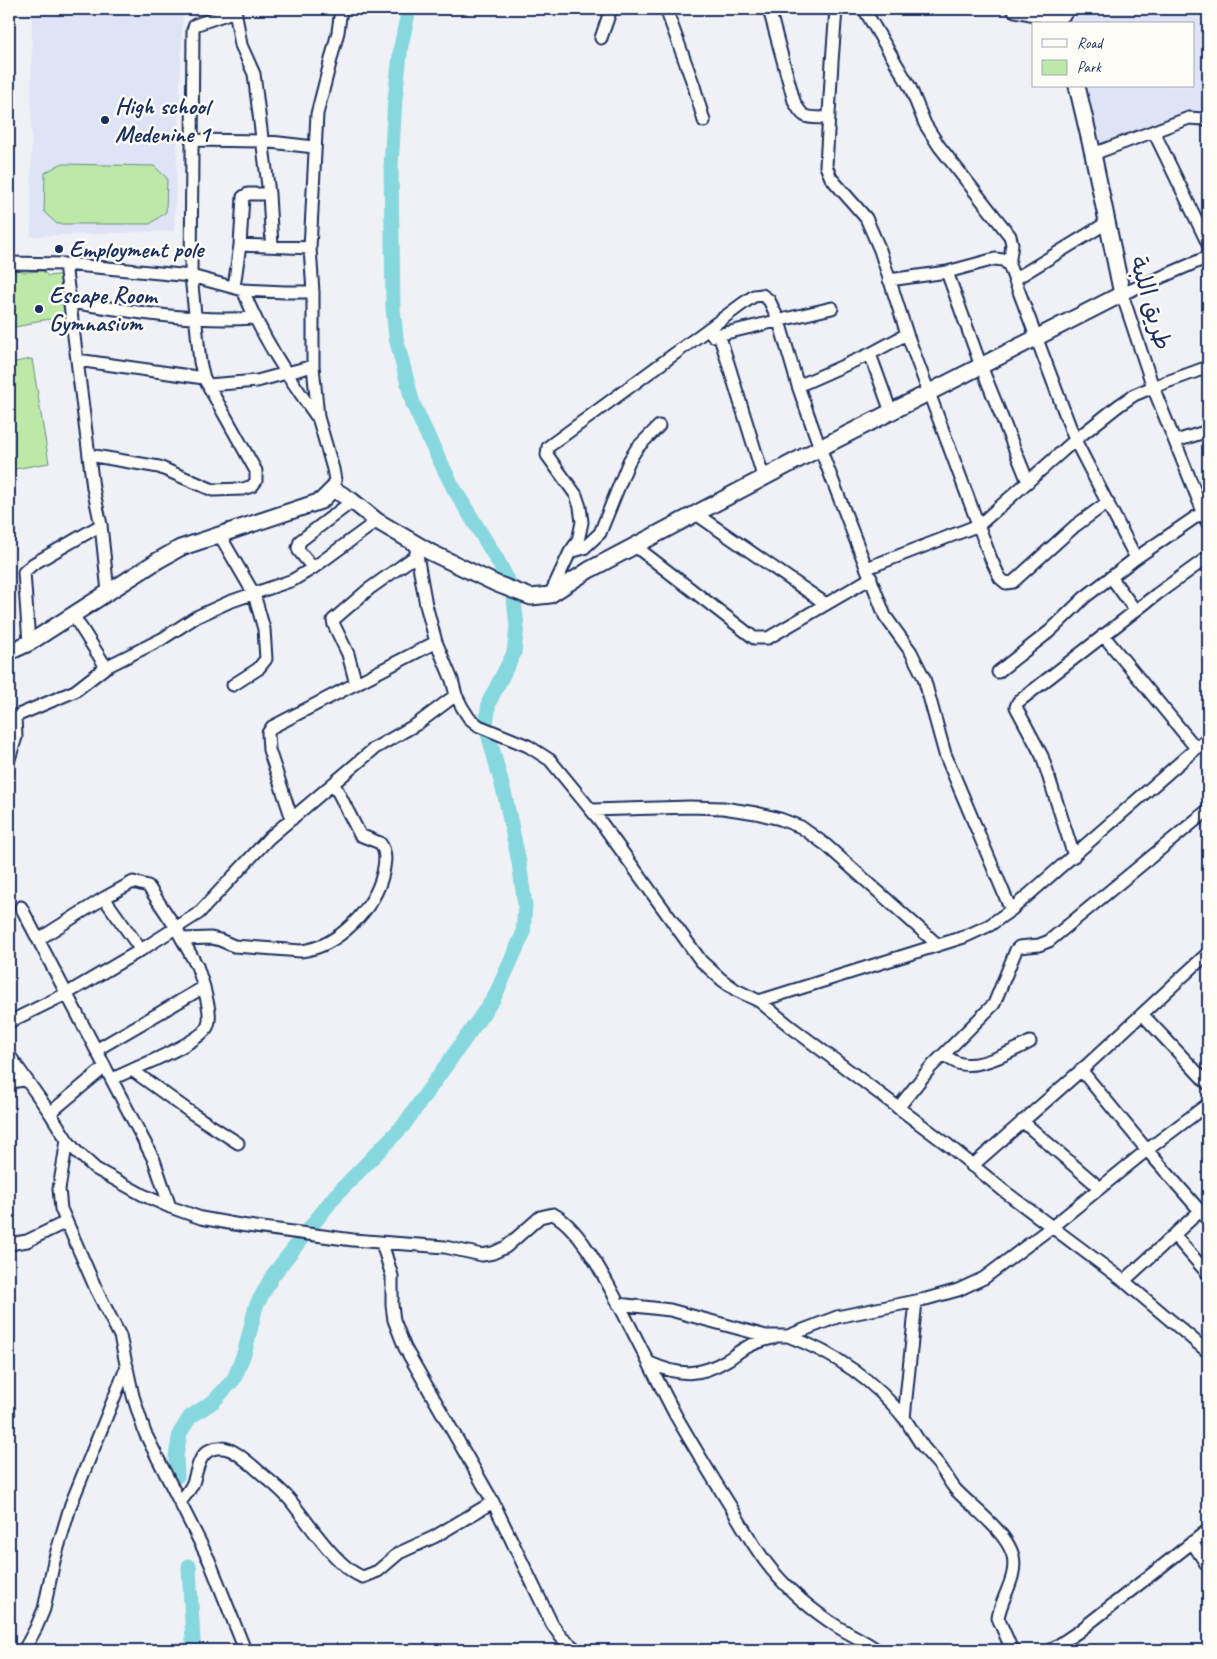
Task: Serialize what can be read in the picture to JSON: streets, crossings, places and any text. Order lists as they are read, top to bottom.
{
  "streets": {
    "main road": ["طريق اللبة"]
  },
  "places": ["High school Medenine 1", "Employment pole", "Escape Room Gymnasium"],
  "legend": ["Road", "Park"]
}
